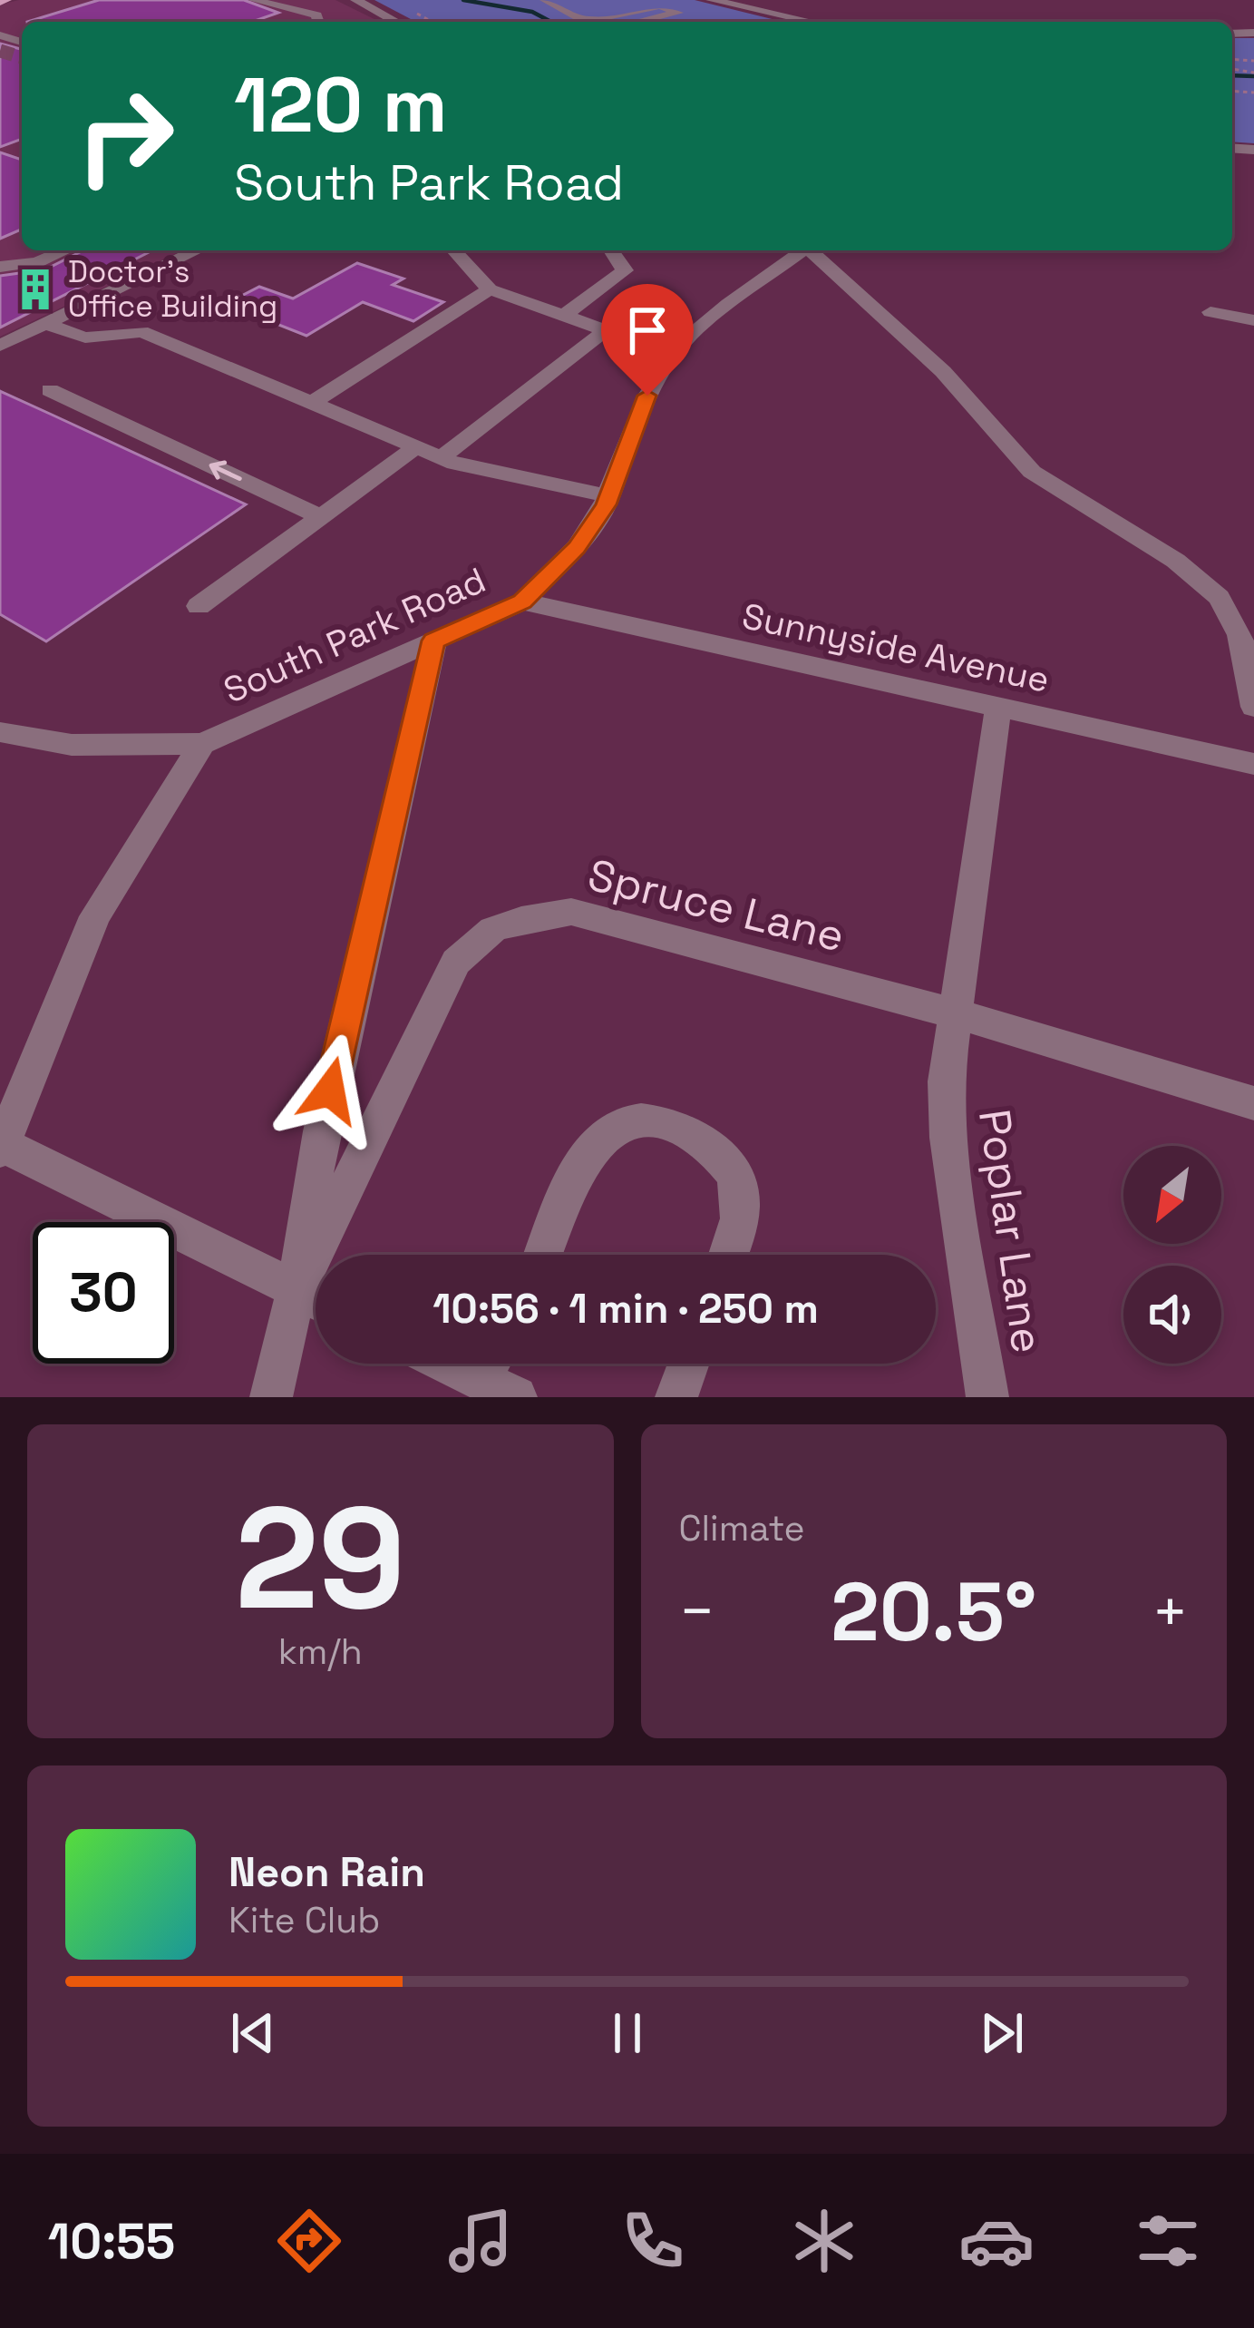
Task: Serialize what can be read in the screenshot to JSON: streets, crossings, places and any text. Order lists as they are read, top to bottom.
{
  "streets": {
    "street": [
      "South Park Road",
      "Sunnyside Avenue",
      "Spruce Lane",
      "Poplar Lane"
    ]
  },
  "crossings": [
    ["South Park Road", "Sunnyside Avenue"],
    ["South Park Road", "Spruce Lane"],
    ["Sunnyside Avenue", "Poplar Lane"],
    ["Spruce Lane", "Poplar Lane"]
  ],
  "places": {
    "building": ["Doctor's Office Building"]
  },
  "north": "bottom left",
  "page": {
    "turn": ["120 m", "South Park Road"],
    "limit": "30",
    "trip": "10:56 · 1 min · 250 m",
    "tile": [
      ["29", "km/h"],
      "Climate"
    ],
    "heat": ["−", "20.5°", "+"],
    "song": ["Neon Rain", "Kite Club"],
    "tabs": "10:55"
  }
}
